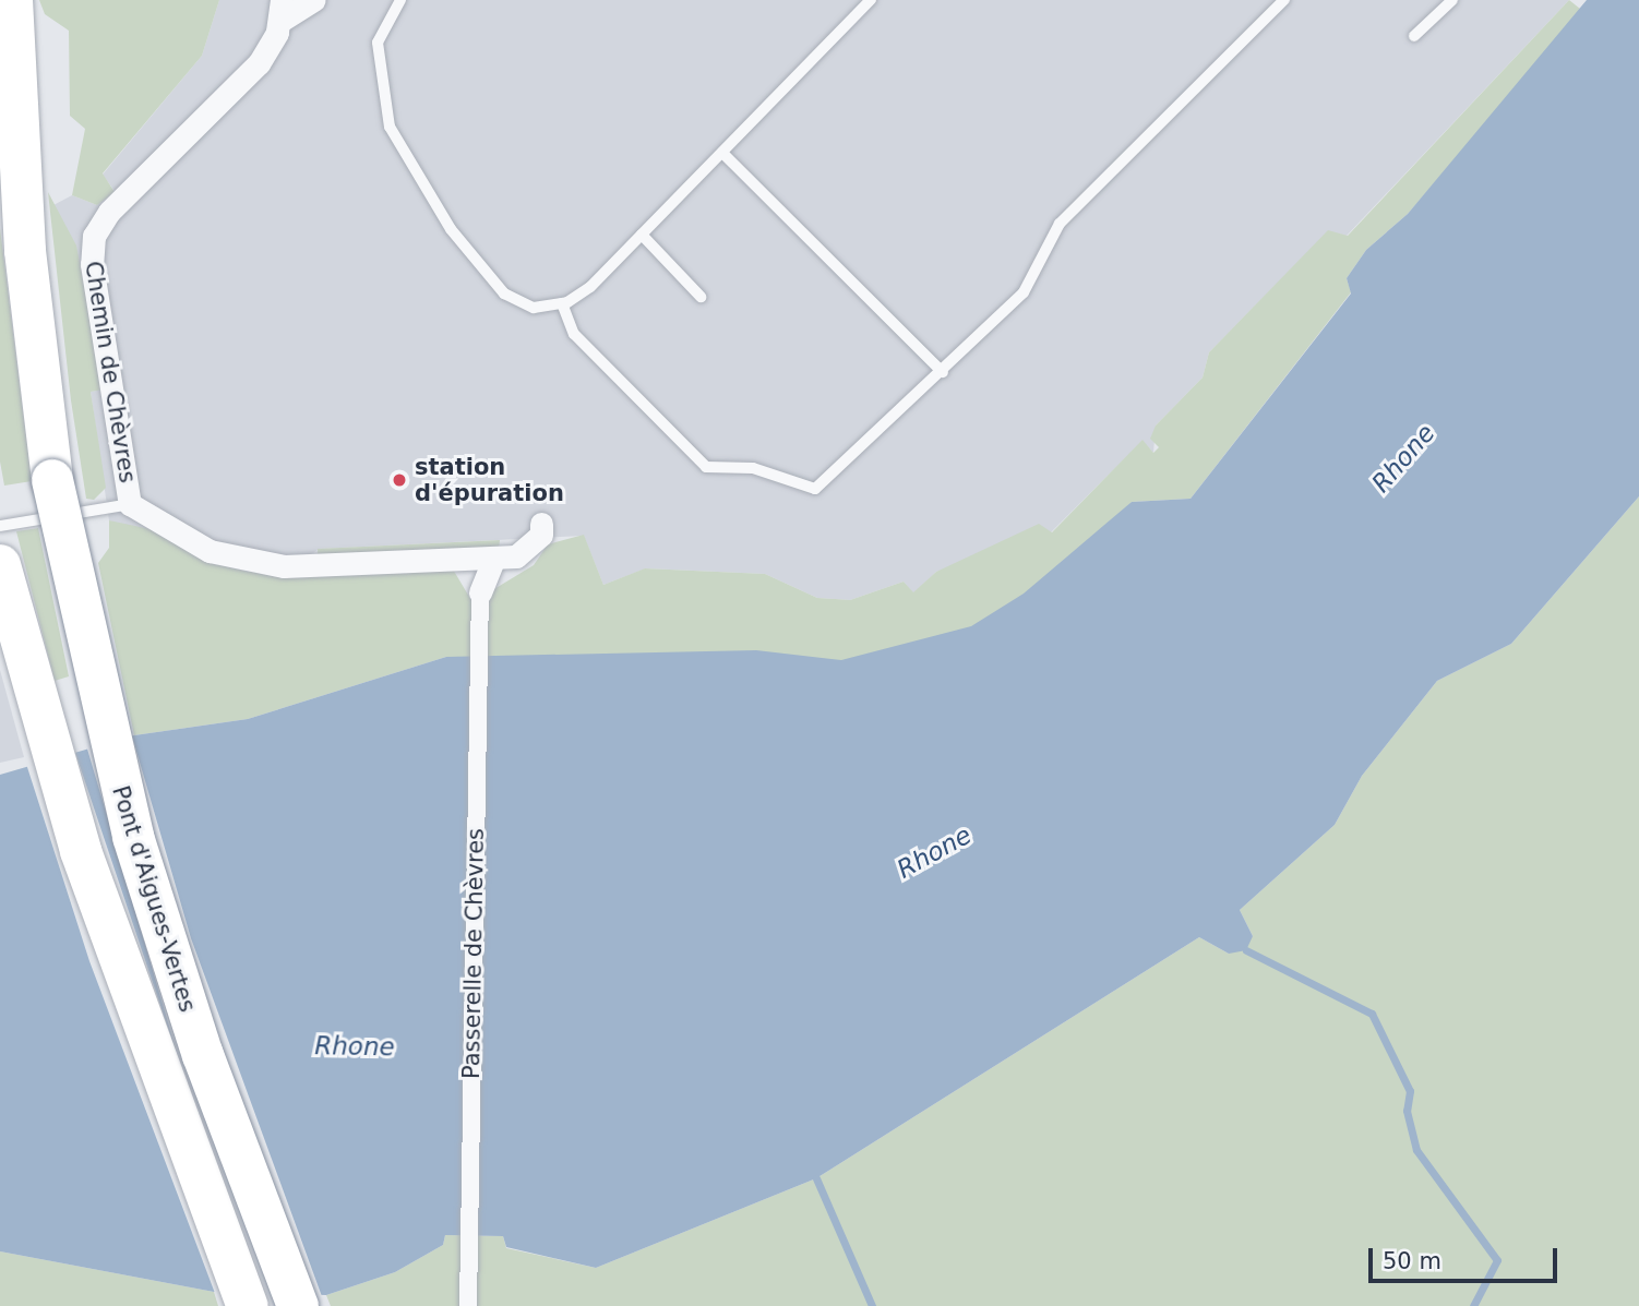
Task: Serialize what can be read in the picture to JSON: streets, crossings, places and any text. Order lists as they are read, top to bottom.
{
  "streets": {
    "highway": ["Pont d'Aigues-Vertes"],
    "street": ["Chemin de Chèvres", "Passerelle de Chèvres"]
  },
  "water": ["Rhone"],
  "places": ["station d'épuration"],
  "scale_bar": "50 m"
}
